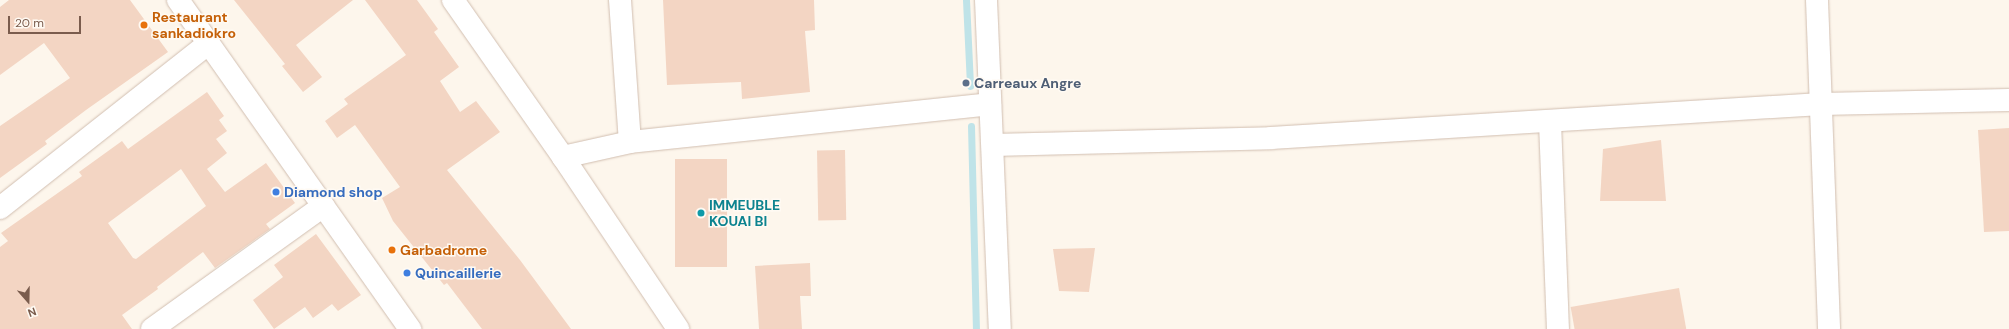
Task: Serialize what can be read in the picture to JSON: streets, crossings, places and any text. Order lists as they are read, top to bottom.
{
  "places": [
    "Restaurant sankadiokro",
    "Carreaux Angre",
    "Diamond shop",
    "IMMEUBLE KOUAI BI",
    "Garbadrome",
    "Quincaillerie"
  ],
  "scale_bar": "20 m",
  "north": "bottom"
}
